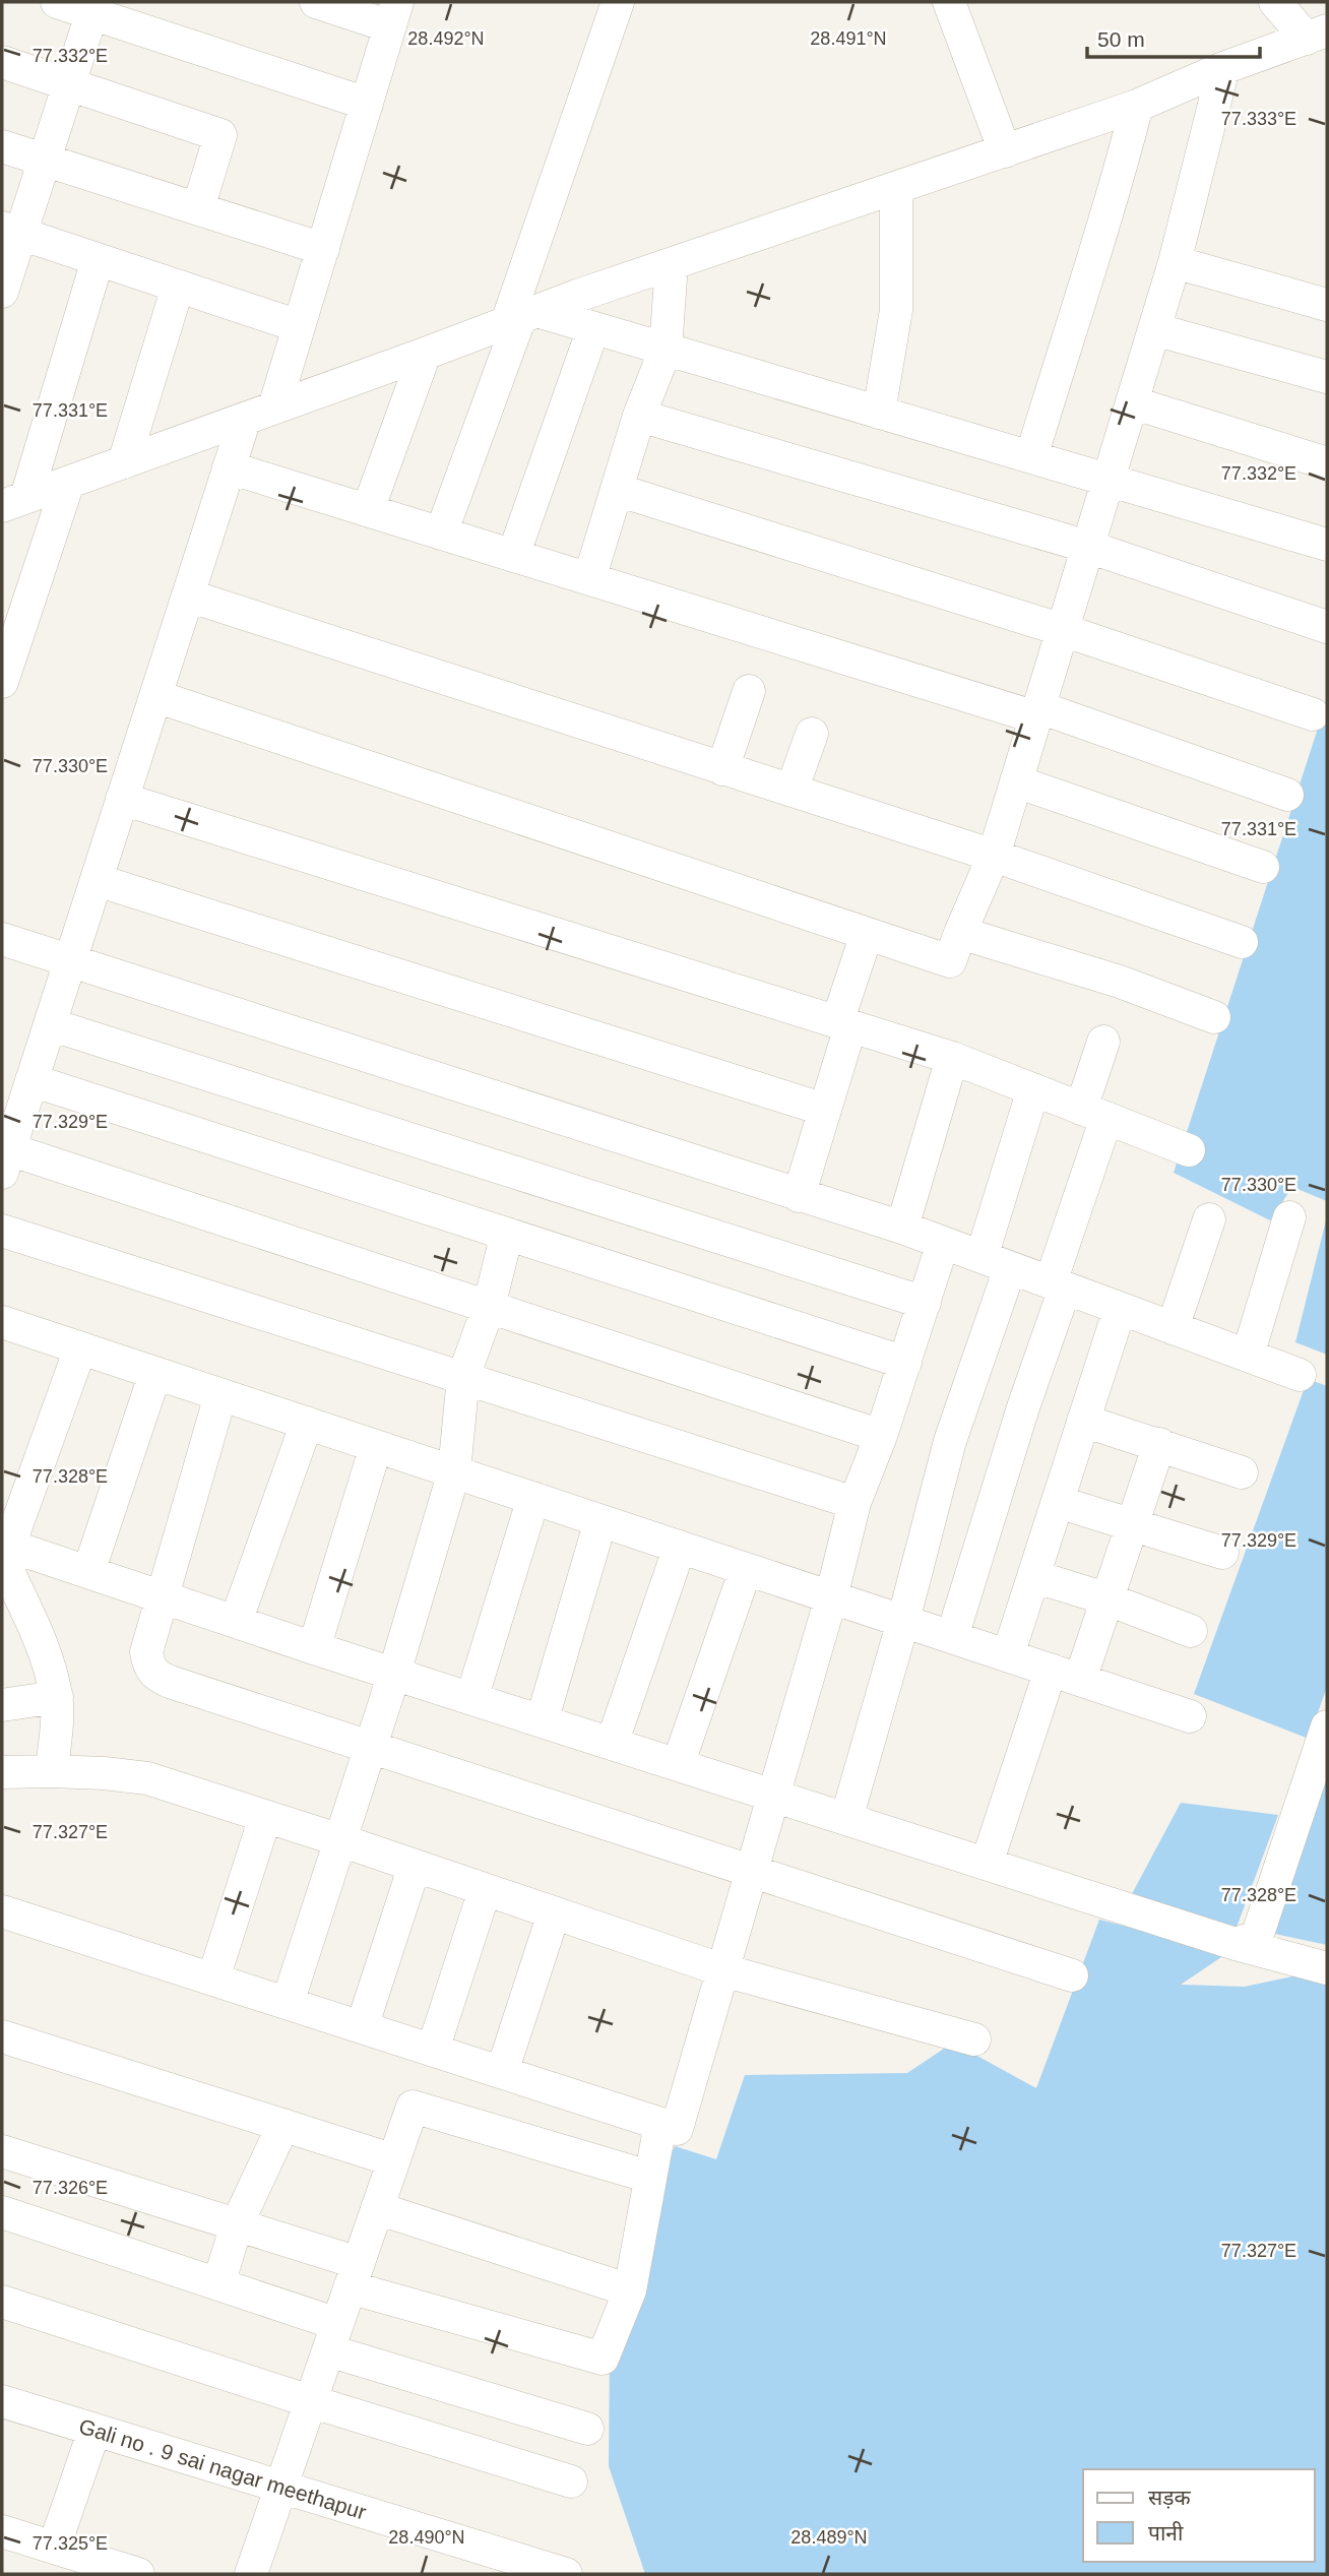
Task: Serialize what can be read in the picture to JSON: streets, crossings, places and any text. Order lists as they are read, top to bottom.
{
  "streets": {
    "street": ["Gali no . 9 sai nagar meethapur"]
  },
  "legend": ["सड़क", "पानी"],
  "scale_bar": "50 m",
  "coordinates": [
    "28.492°N",
    "28.491°N",
    "77.332°E",
    "77.333°E",
    "77.331°E",
    "77.330°E",
    "77.329°E",
    "77.328°E",
    "77.327°E",
    "77.326°E",
    "28.490°N",
    "28.489°N",
    "77.325°E"
  ]
}
